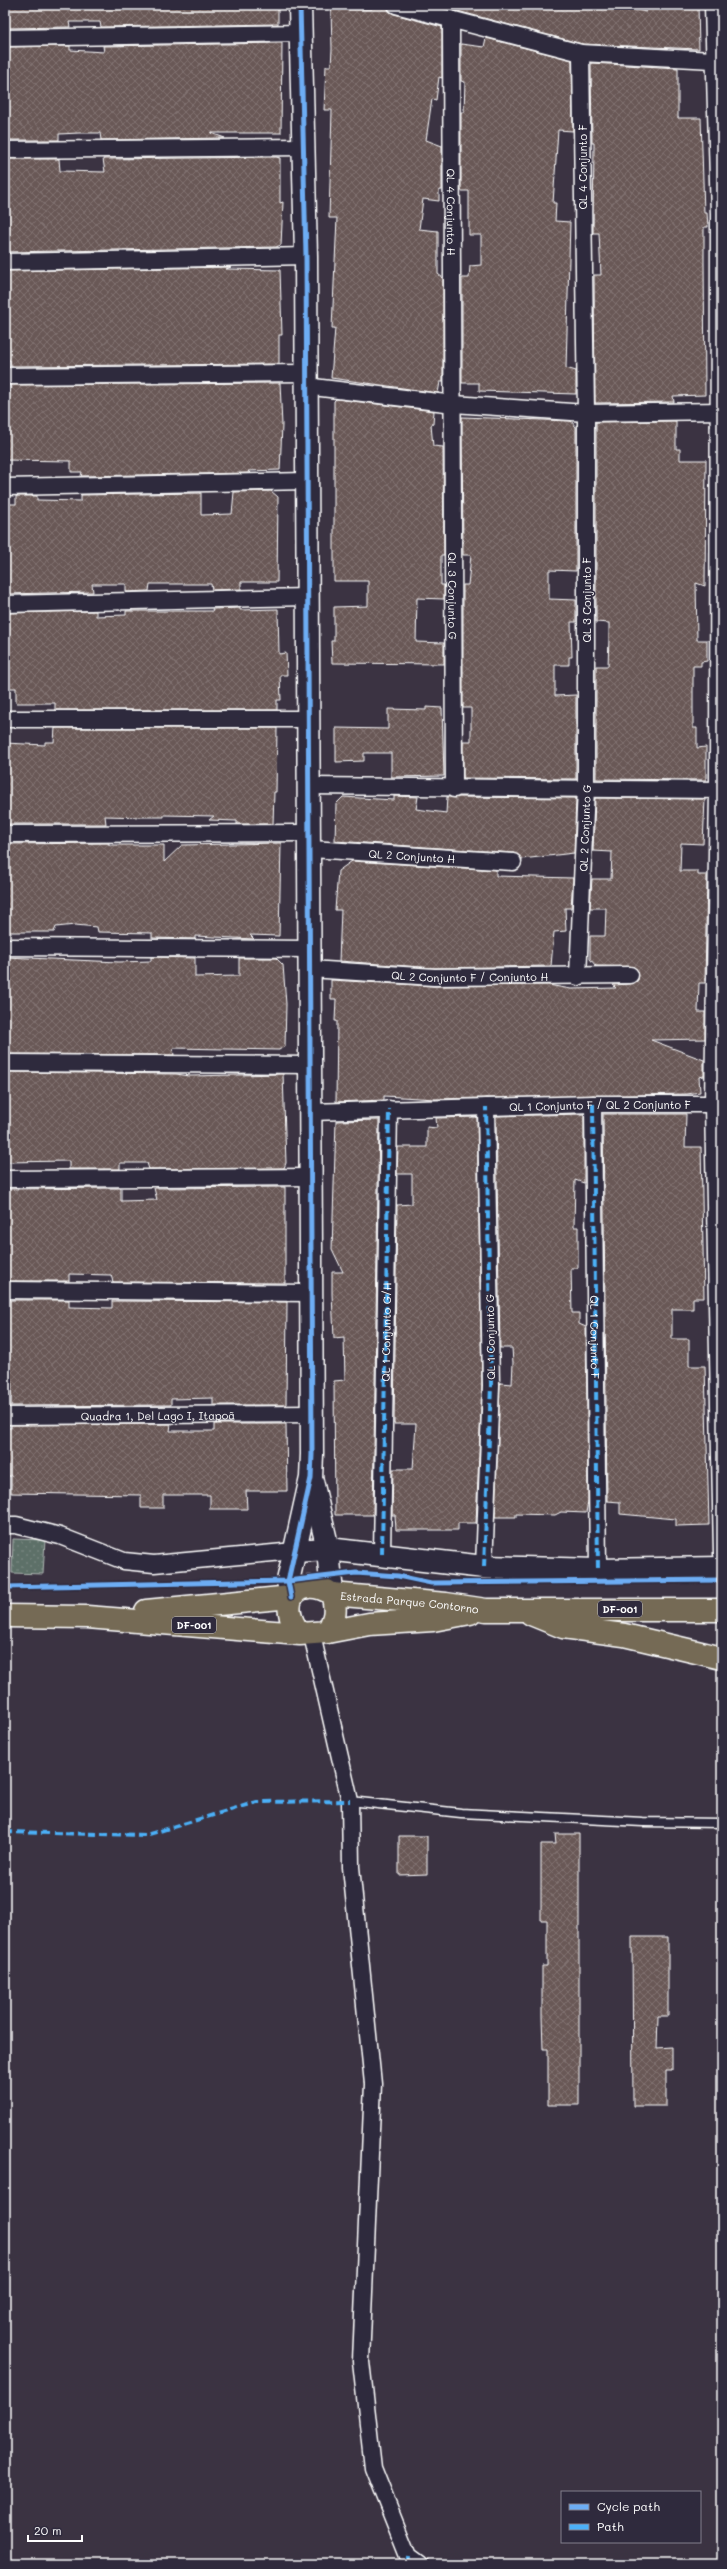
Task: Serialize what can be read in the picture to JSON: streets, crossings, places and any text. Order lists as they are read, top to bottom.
{
  "streets": {
    "main road": ["Estrada Parque Contorno", "DF-001"],
    "street": [
      "QL 4 Conjunto F",
      "QL 4 Conjunto H",
      "QL 3 Conjunto G",
      "QL 3 Conjunto F",
      "QL 2 Conjunto G",
      "QL 2 Conjunto H",
      "QL 2 Conjunto F / Conjunto H",
      "QL 1 Conjunto F / QL 2 Conjunto F",
      "QL 1 Conjunto G/H",
      "QL 1 Conjunto G",
      "QL 1 Conjunto F",
      "Quadra 1, Del Lago I, Itapoã"
    ]
  },
  "crossings": [
    ["QL 4 Conjunto F", "QL 3 Conjunto F"],
    ["QL 4 Conjunto H", "QL 3 Conjunto G"],
    ["QL 3 Conjunto G", "QL 2 Conjunto G"],
    ["QL 3 Conjunto F", "QL 2 Conjunto G"],
    ["QL 2 Conjunto G", "QL 2 Conjunto F / Conjunto H"],
    ["QL 1 Conjunto F / QL 2 Conjunto F", "QL 1 Conjunto G/H"],
    ["QL 1 Conjunto F / QL 2 Conjunto F", "QL 1 Conjunto G"],
    ["QL 1 Conjunto F / QL 2 Conjunto F", "QL 1 Conjunto F"],
    ["Estrada Parque Contorno", "DF-001"]
  ],
  "legend": ["Cycle path", "Path"],
  "scale_bar": "20 m"
}
